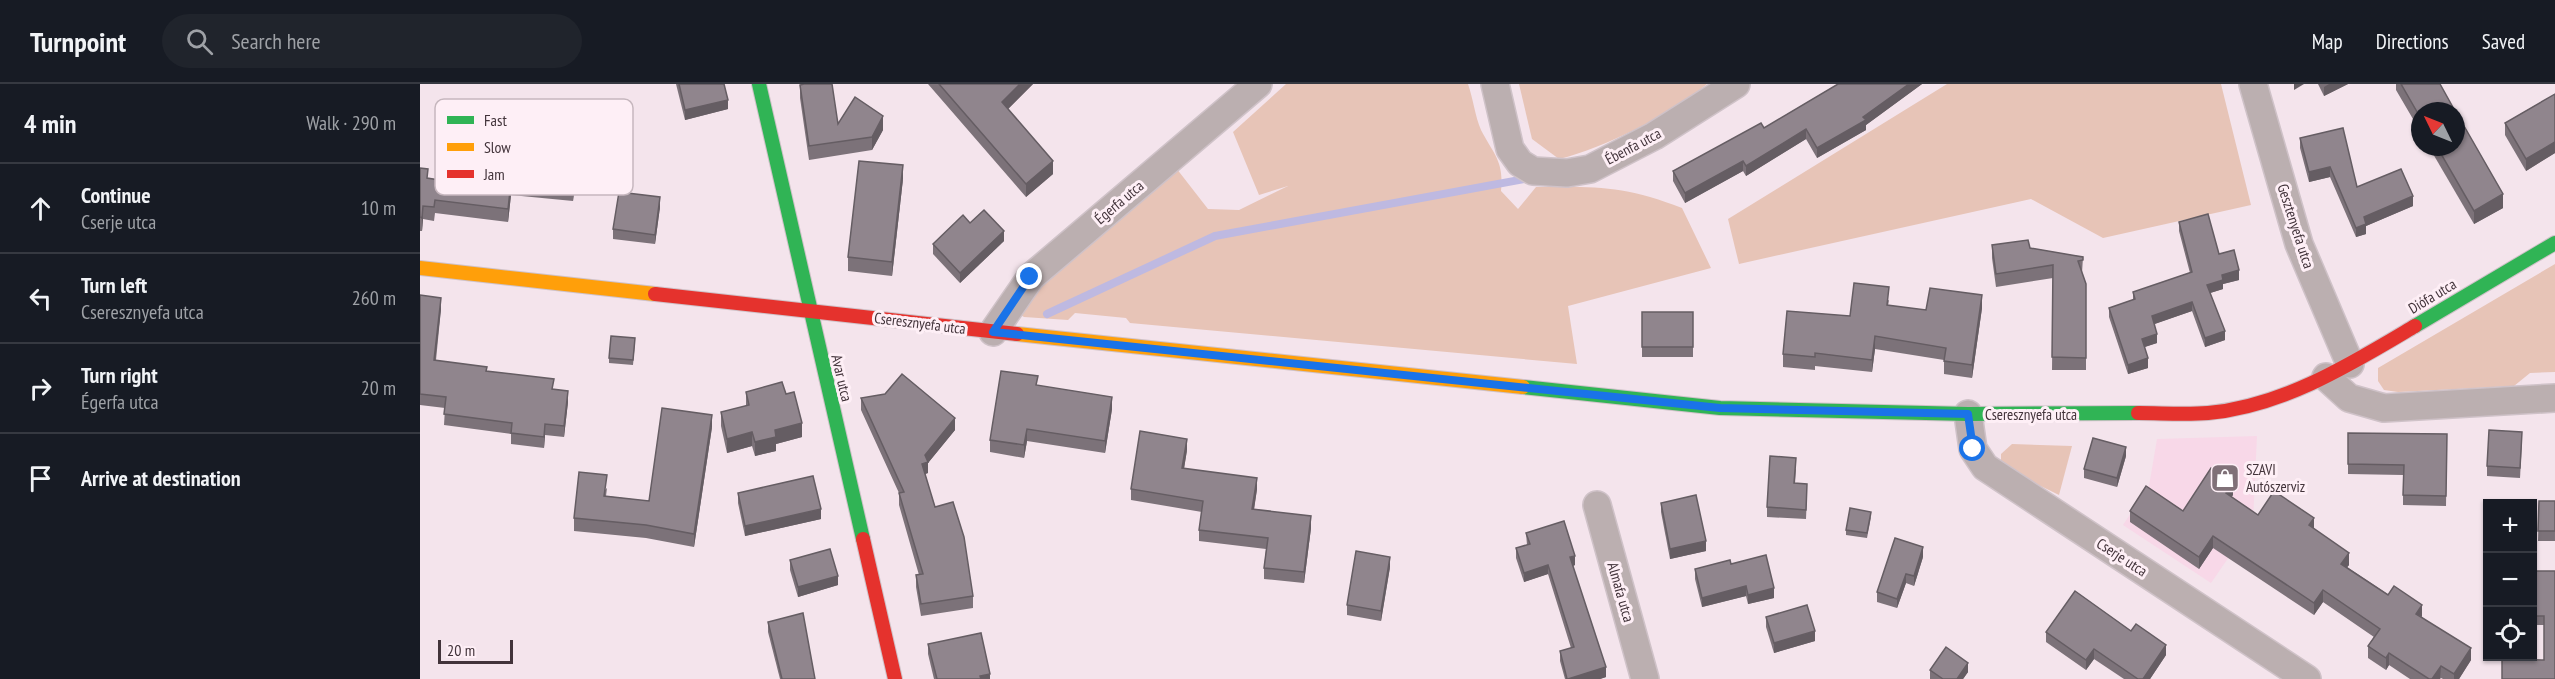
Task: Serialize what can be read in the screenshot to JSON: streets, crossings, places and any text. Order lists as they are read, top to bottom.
{
  "streets": {
    "street": [
      "Ébenfa utca",
      "Égerfa utca",
      "Gesztenyefa utca",
      "Diófa utca",
      "Cseresznyefa utca",
      "Avar utca",
      "Cserje utca",
      "Almafa utca"
    ]
  },
  "crossings": [
    ["Égerfa utca", "Cseresznyefa utca"],
    ["Gesztenyefa utca", "Diófa utca"],
    ["Diófa utca", "Cseresznyefa utca"],
    ["Cseresznyefa utca", "Avar utca"],
    ["Cseresznyefa utca", "Cserje utca"]
  ],
  "places": {
    "shop": ["SZAVI Autószerviz"]
  },
  "legend": ["Fast", "Slow", "Jam"],
  "scale_bar": "20 m",
  "north": "top left",
  "page": {
    "header": "Turnpoint",
    "search": "Search here",
    "nav": ["Map", "Directions", "Saved"],
    "heading": ["4 min", "Walk · 290 m"],
    "list": [
      ["Continue", "Cserje utca", "10 m"],
      ["Turn left", "Cseresznyefa utca", "260 m"],
      ["Turn right", "Égerfa utca", "20 m"],
      "Arrive at destination"
    ],
    "map_buttons": ["+", "−"],
    "scale": "20 m"
  }
}
